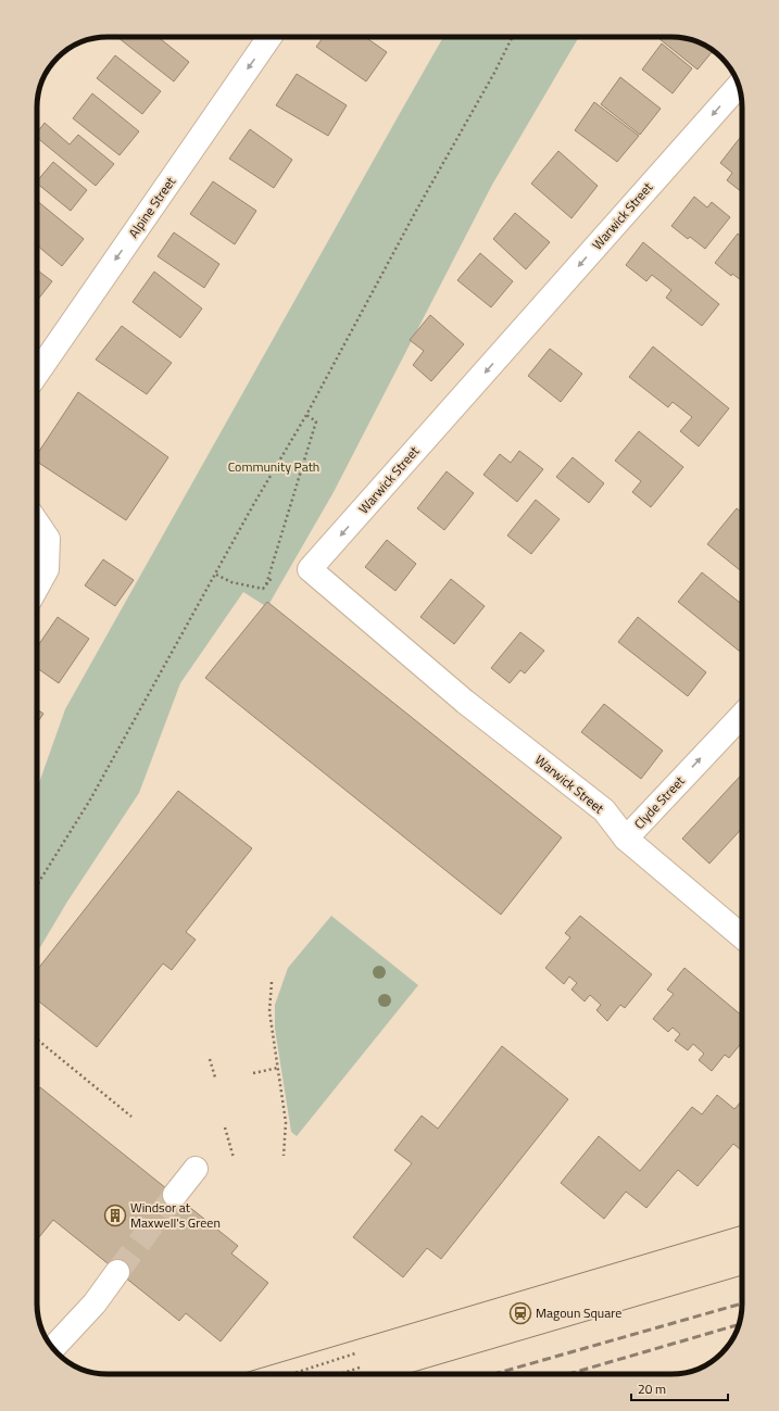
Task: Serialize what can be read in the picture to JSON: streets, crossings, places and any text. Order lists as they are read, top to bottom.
{
  "streets": {
    "street": ["Alpine Street", "Warwick Street", "Clyde Street"]
  },
  "crossings": [
    ["Warwick Street", "Clyde Street"]
  ],
  "one_way": ["Alpine Street", "Clyde Street"],
  "parks": ["Community Path"],
  "places": {
    "building": ["Windsor at Maxwell's Green"],
    "station": ["Magoun Square"]
  },
  "scale_bar": "20 m"
}
